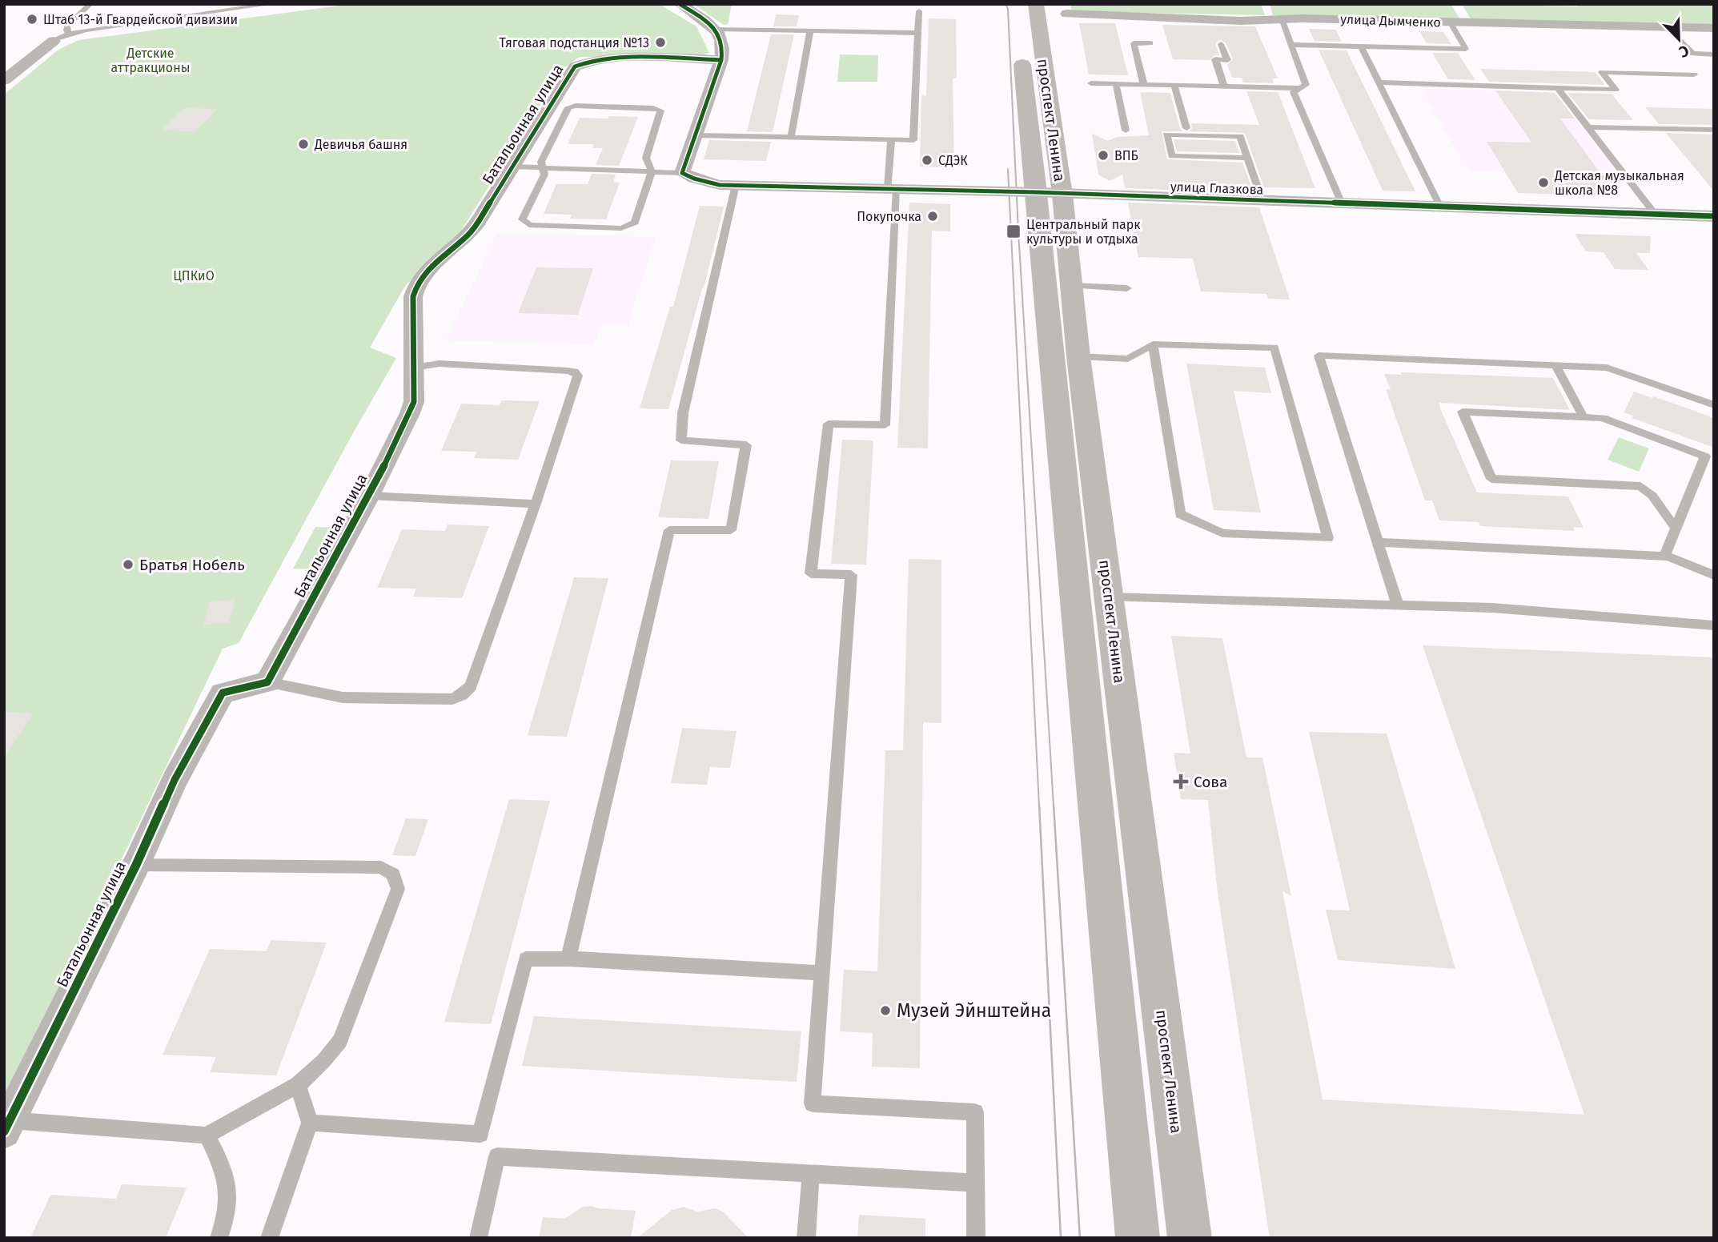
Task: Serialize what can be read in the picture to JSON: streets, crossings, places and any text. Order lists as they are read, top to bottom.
{
  "streets": {
    "main road": ["проспект Ленина"],
    "street": ["улица Дымченко", "Батальонная улица", "улица Глазкова"]
  },
  "crossings": [
    ["проспект Ленина", "улица Глазкова"]
  ],
  "parks": ["Детские аттракционы", "ЦПКиО"],
  "places": {
    "other": [
      "Штаб 13-й Гвардейской дивизии",
      "Тяговая подстанция №13",
      "Девичья башня",
      "ВПБ",
      "СДЭК",
      "Детская музыкальная школа №8",
      "Покупочка",
      "Братья Нобель",
      "Музей Эйнштейна"
    ],
    "transit": ["Центральный парк культуры и отдыха"],
    "health": ["Сова"]
  },
  "north": "bottom right"
}
